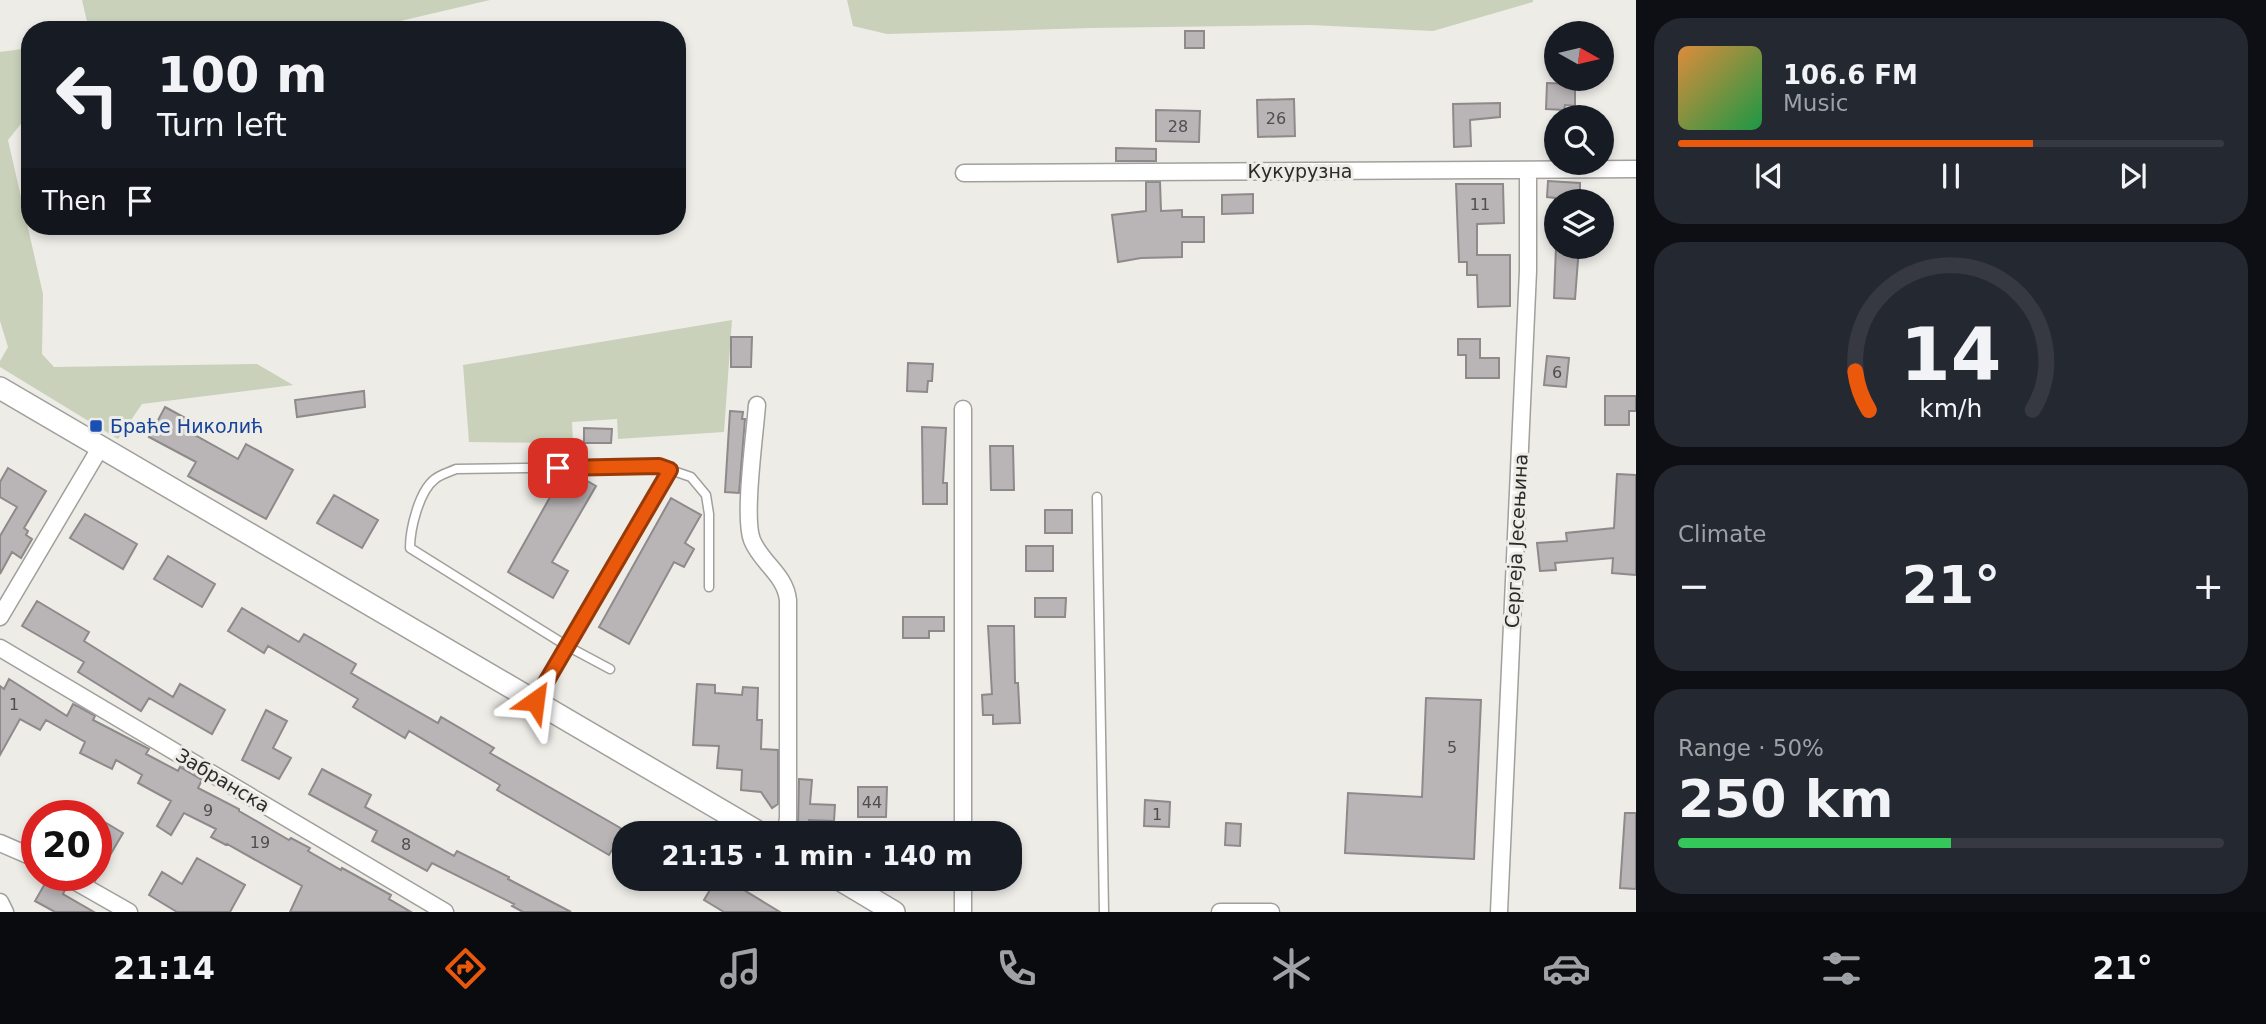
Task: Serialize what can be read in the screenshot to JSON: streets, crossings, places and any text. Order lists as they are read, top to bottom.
{
  "streets": {
    "street": ["Кукурузна", "Сергеја Јесењина", "Забранска"]
  },
  "crossings": [
    ["Кукурузна", "Сергеја Јесењина"]
  ],
  "places": {
    "transit": ["Браће Николић"]
  },
  "house_numbers": [
    "26",
    "28",
    "11",
    "6",
    "1",
    "5",
    "44",
    "9",
    "1",
    "19",
    "8"
  ],
  "north": "right",
  "page": {
    "turn": ["100 m", "Turn left"],
    "song": ["106.6 FM", "Music"],
    "then": "Then",
    "tile": [
      "Climate",
      ["Range · 50%", "250 km"]
    ],
    "heat": ["−", "21°", "+"],
    "limit": "20",
    "trip": "21:15 · 1 min · 140 m",
    "tabs": ["21:14", "21°"],
    "gauge": ["14", "km/h"]
  }
}
